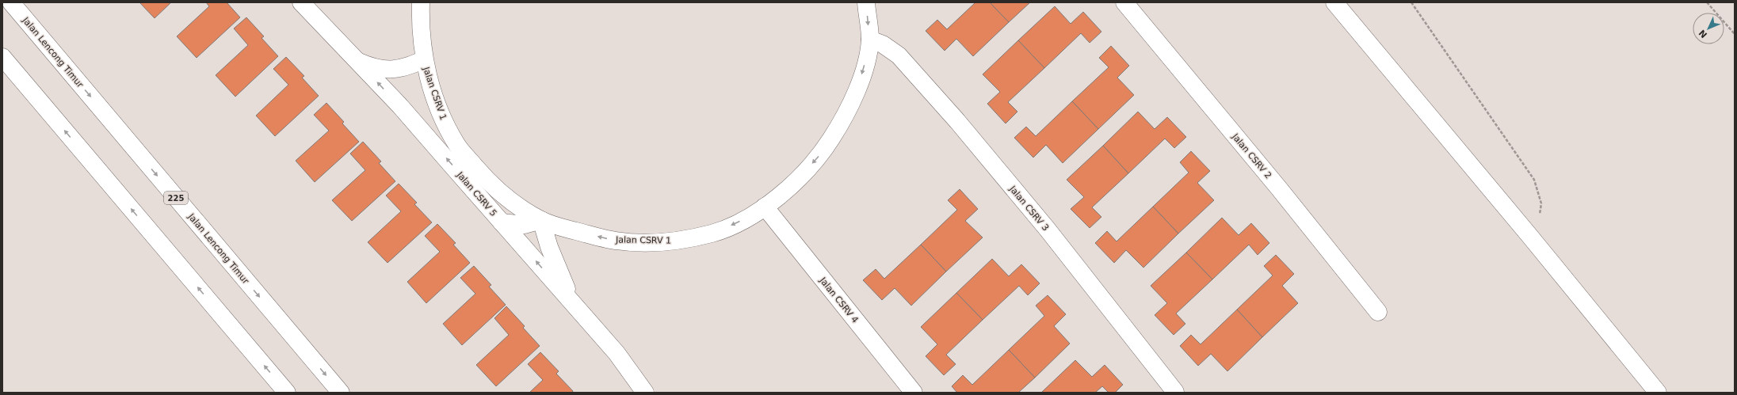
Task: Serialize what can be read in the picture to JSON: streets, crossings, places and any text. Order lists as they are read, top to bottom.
{
  "streets": {
    "main road": [
      "Jalan Lencong Timur",
      "Jalan CSRV 1",
      "Jalan CSRV 2",
      "Jalan CSRV 5",
      "225",
      "Jalan CSRV 3",
      "Jalan CSRV 4"
    ]
  },
  "crossings": [
    ["Jalan CSRV 1", "Jalan CSRV 3"],
    ["Jalan CSRV 1", "Jalan CSRV 4"]
  ],
  "one_way": ["Jalan CSRV 1", "Jalan CSRV 5"],
  "north": "bottom left"
}
